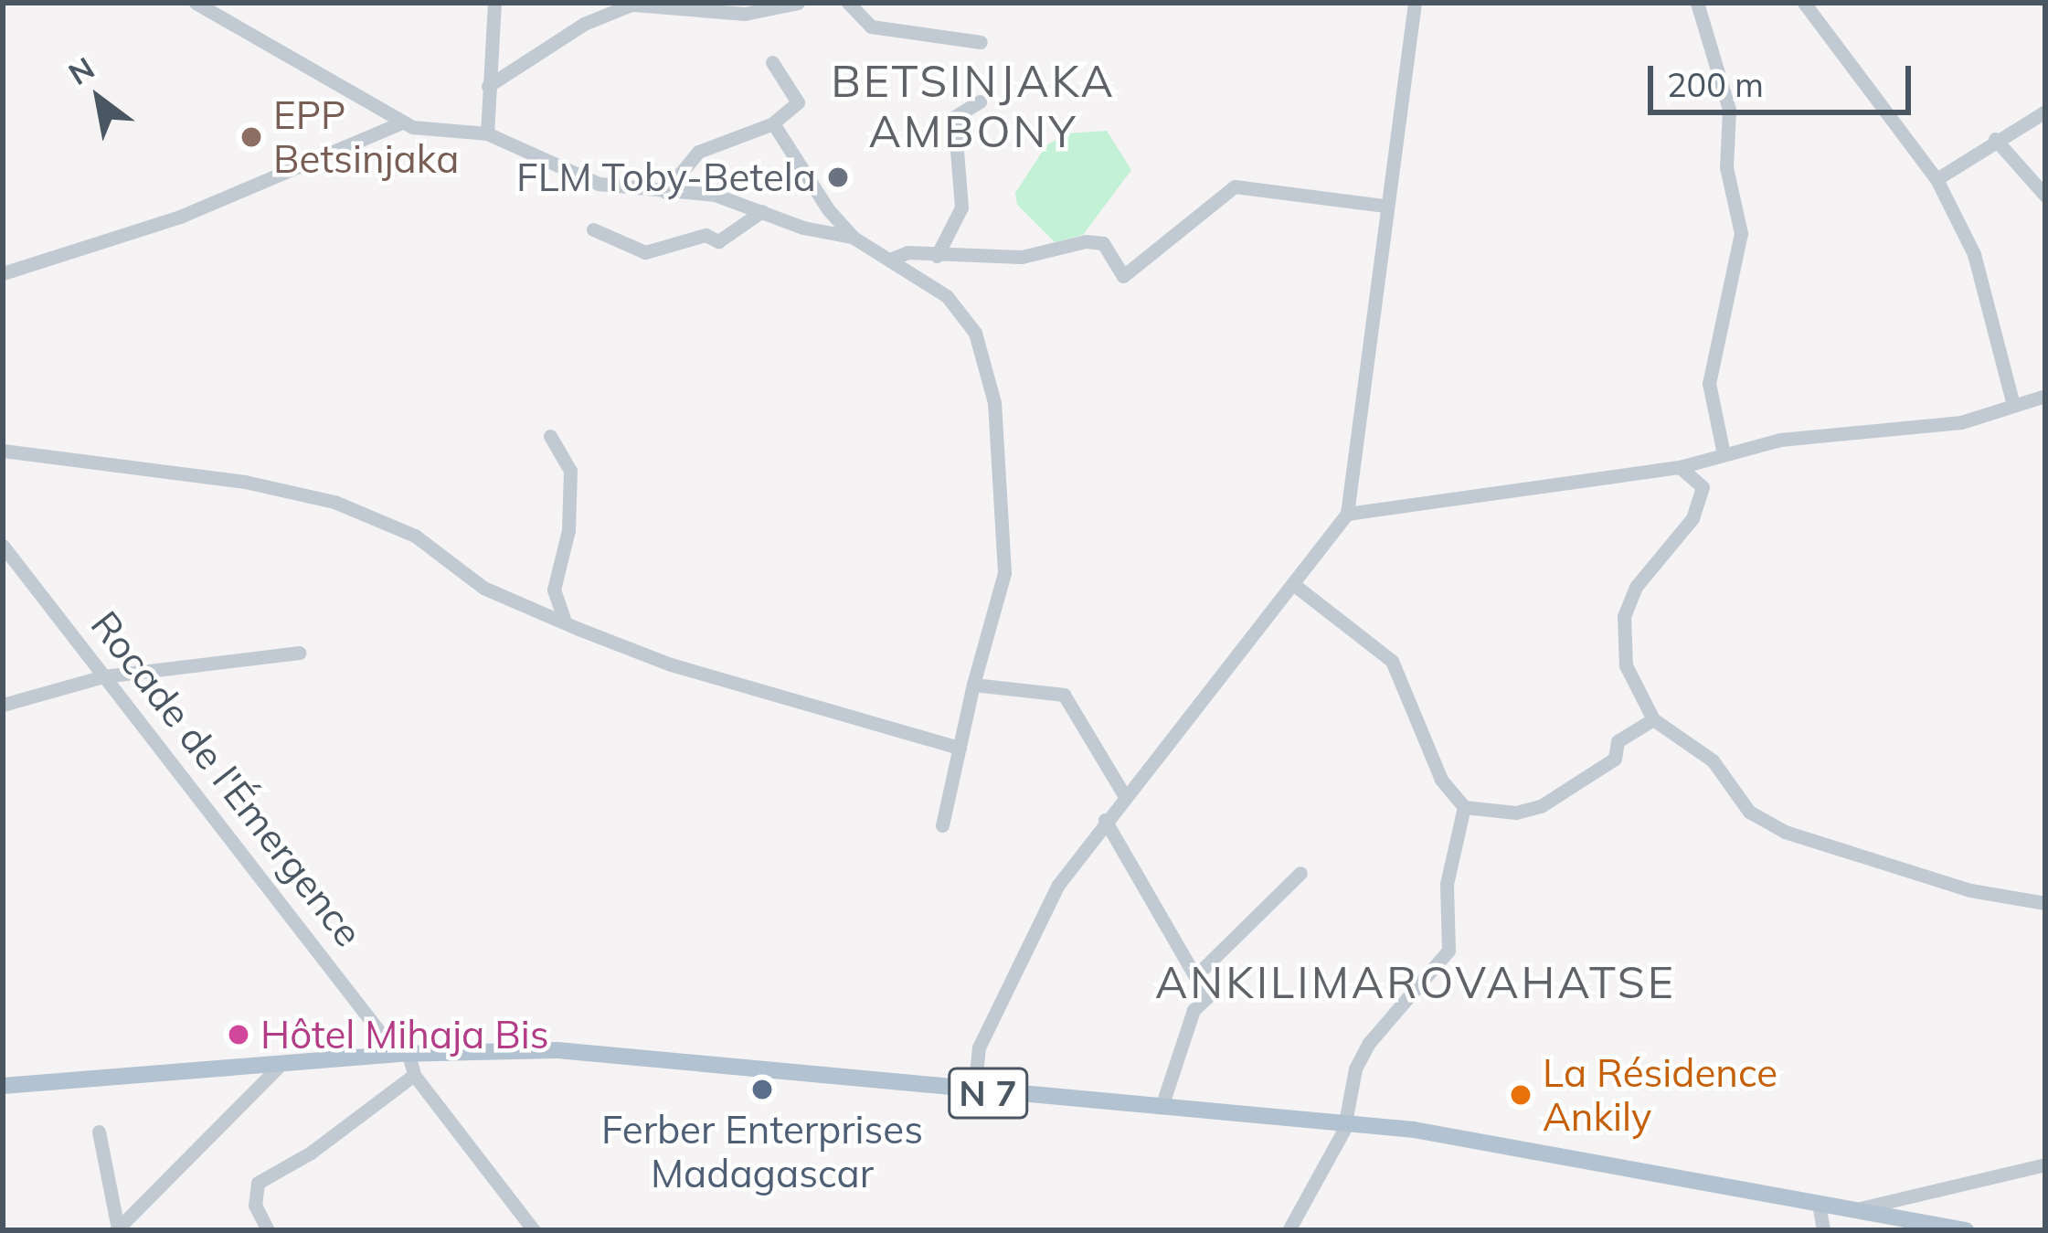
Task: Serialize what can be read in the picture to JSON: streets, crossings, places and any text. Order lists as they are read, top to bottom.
{
  "streets": {
    "main road": ["N 7"],
    "street": ["Rocade de l'Émergence"]
  },
  "crossings": [
    ["Rocade de l'Émergence", "N 7"]
  ],
  "districts": ["BETSINJAKA AMBONY", "ANKILIMAROVAHATSE"],
  "places": [
    "EPP Betsinjaka",
    "FLM Toby-Betela",
    "Hôtel Mihaja Bis",
    "Ferber Enterprises Madagascar",
    "La Résidence Ankily"
  ],
  "scale_bar": "200 m",
  "north": "top left"
}
